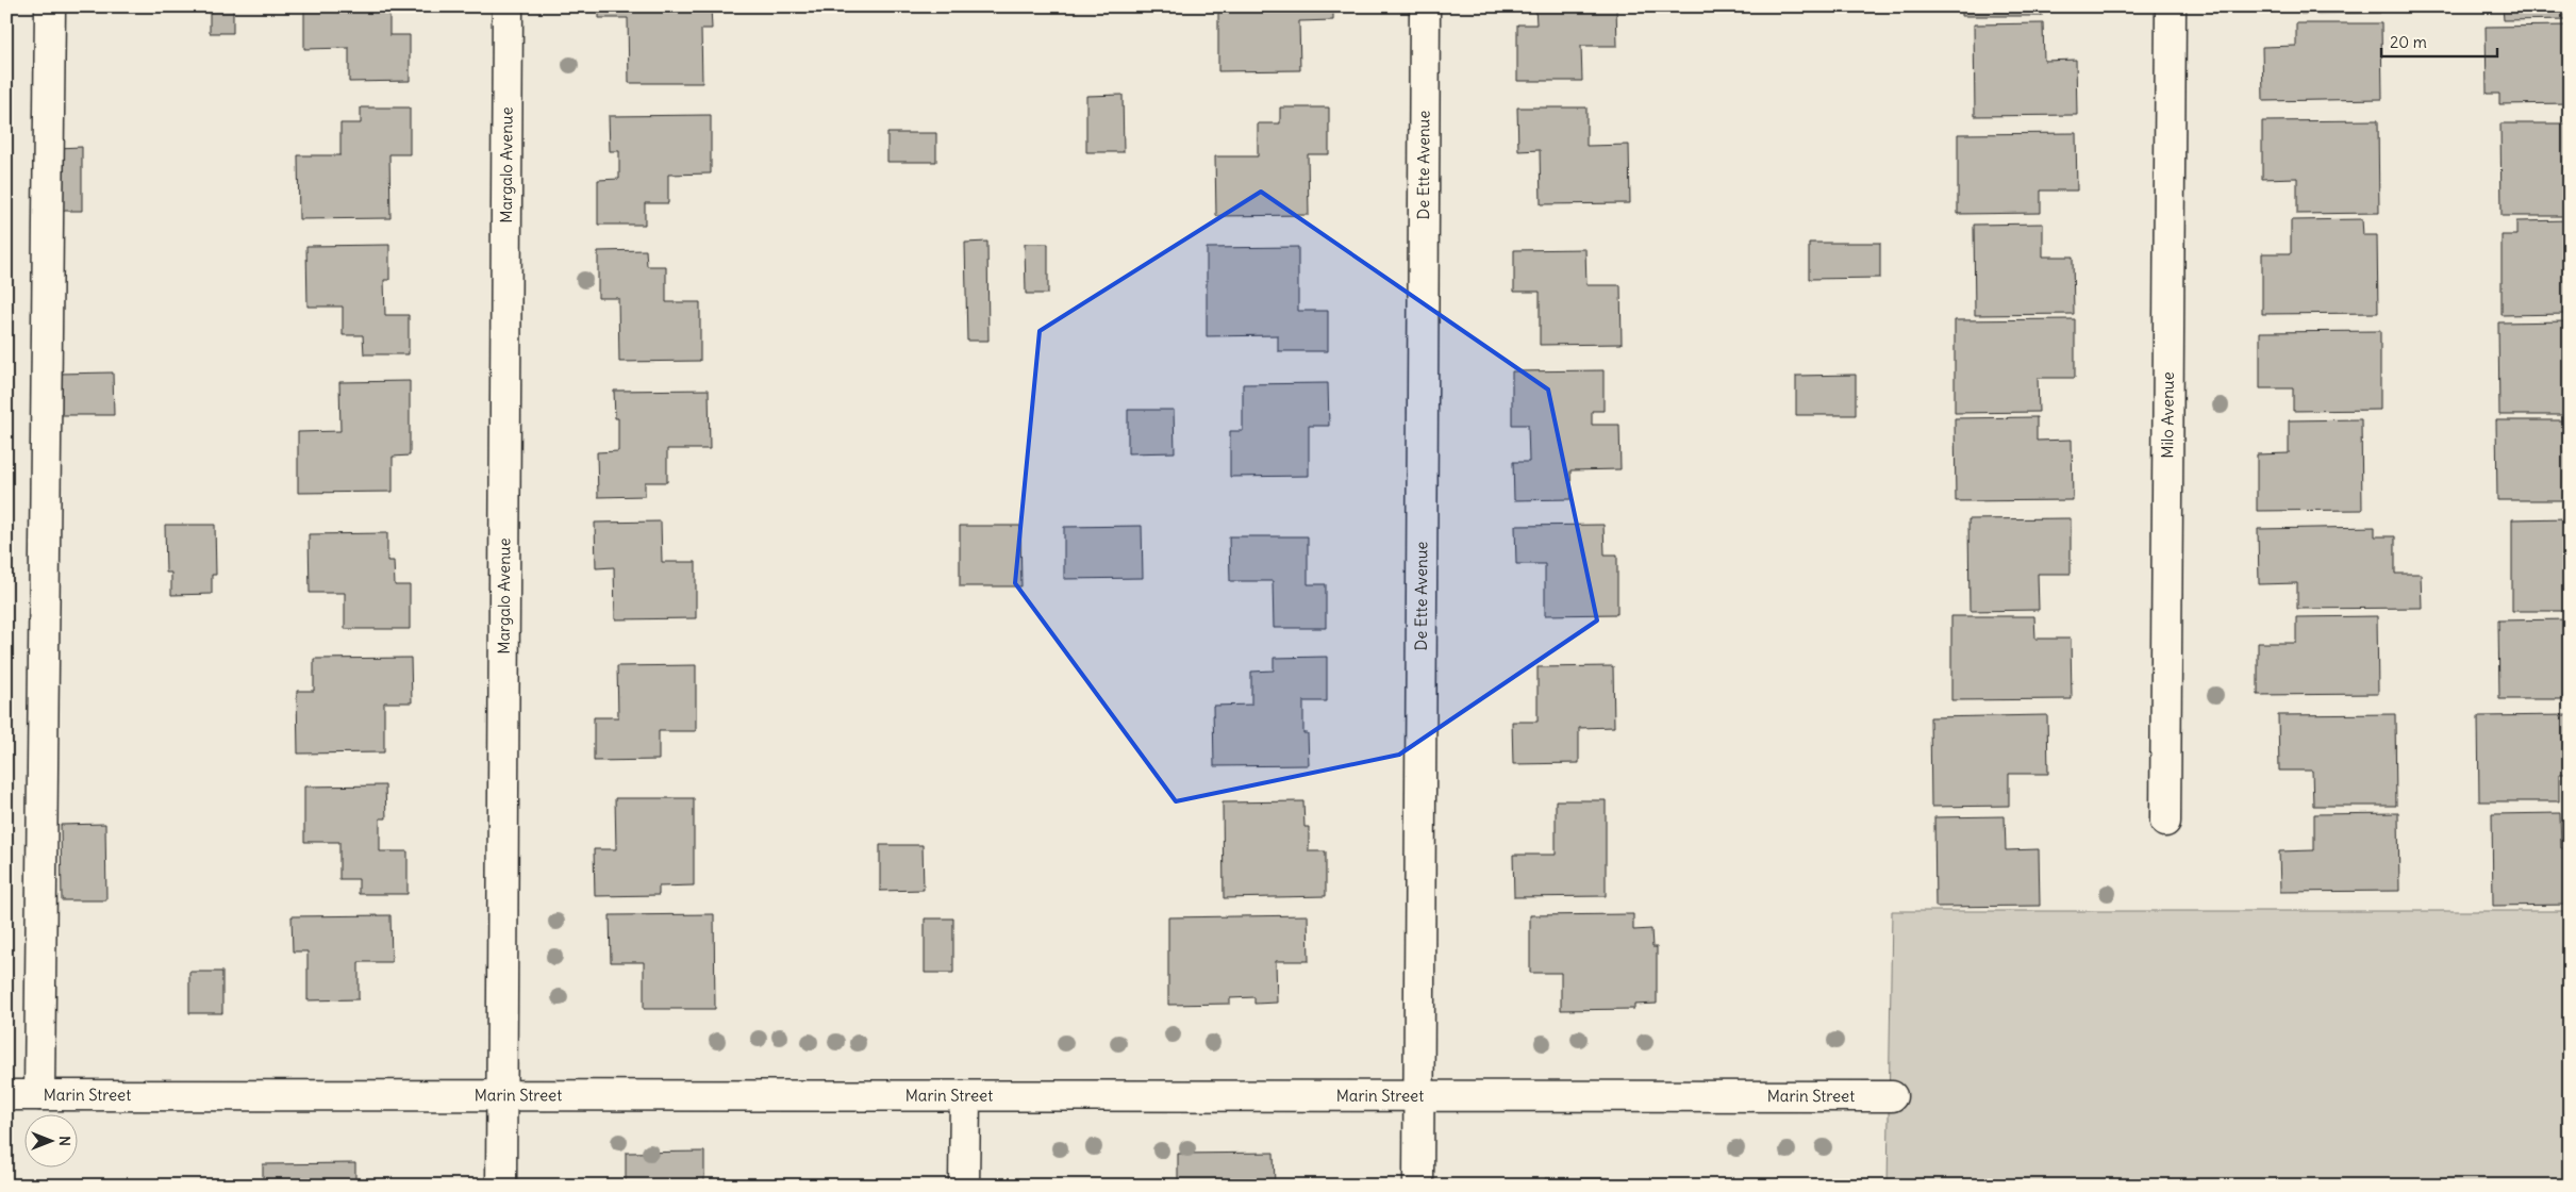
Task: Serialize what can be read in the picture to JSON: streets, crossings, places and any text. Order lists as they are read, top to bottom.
{
  "streets": {
    "street": [
      "Margalo Avenue",
      "De Ette Avenue",
      "Milo Avenue",
      "Marin Street"
    ]
  },
  "crossings": [
    ["Margalo Avenue", "Marin Street"],
    ["De Ette Avenue", "Marin Street"]
  ],
  "scale_bar": "20 m",
  "north": "right"
}
